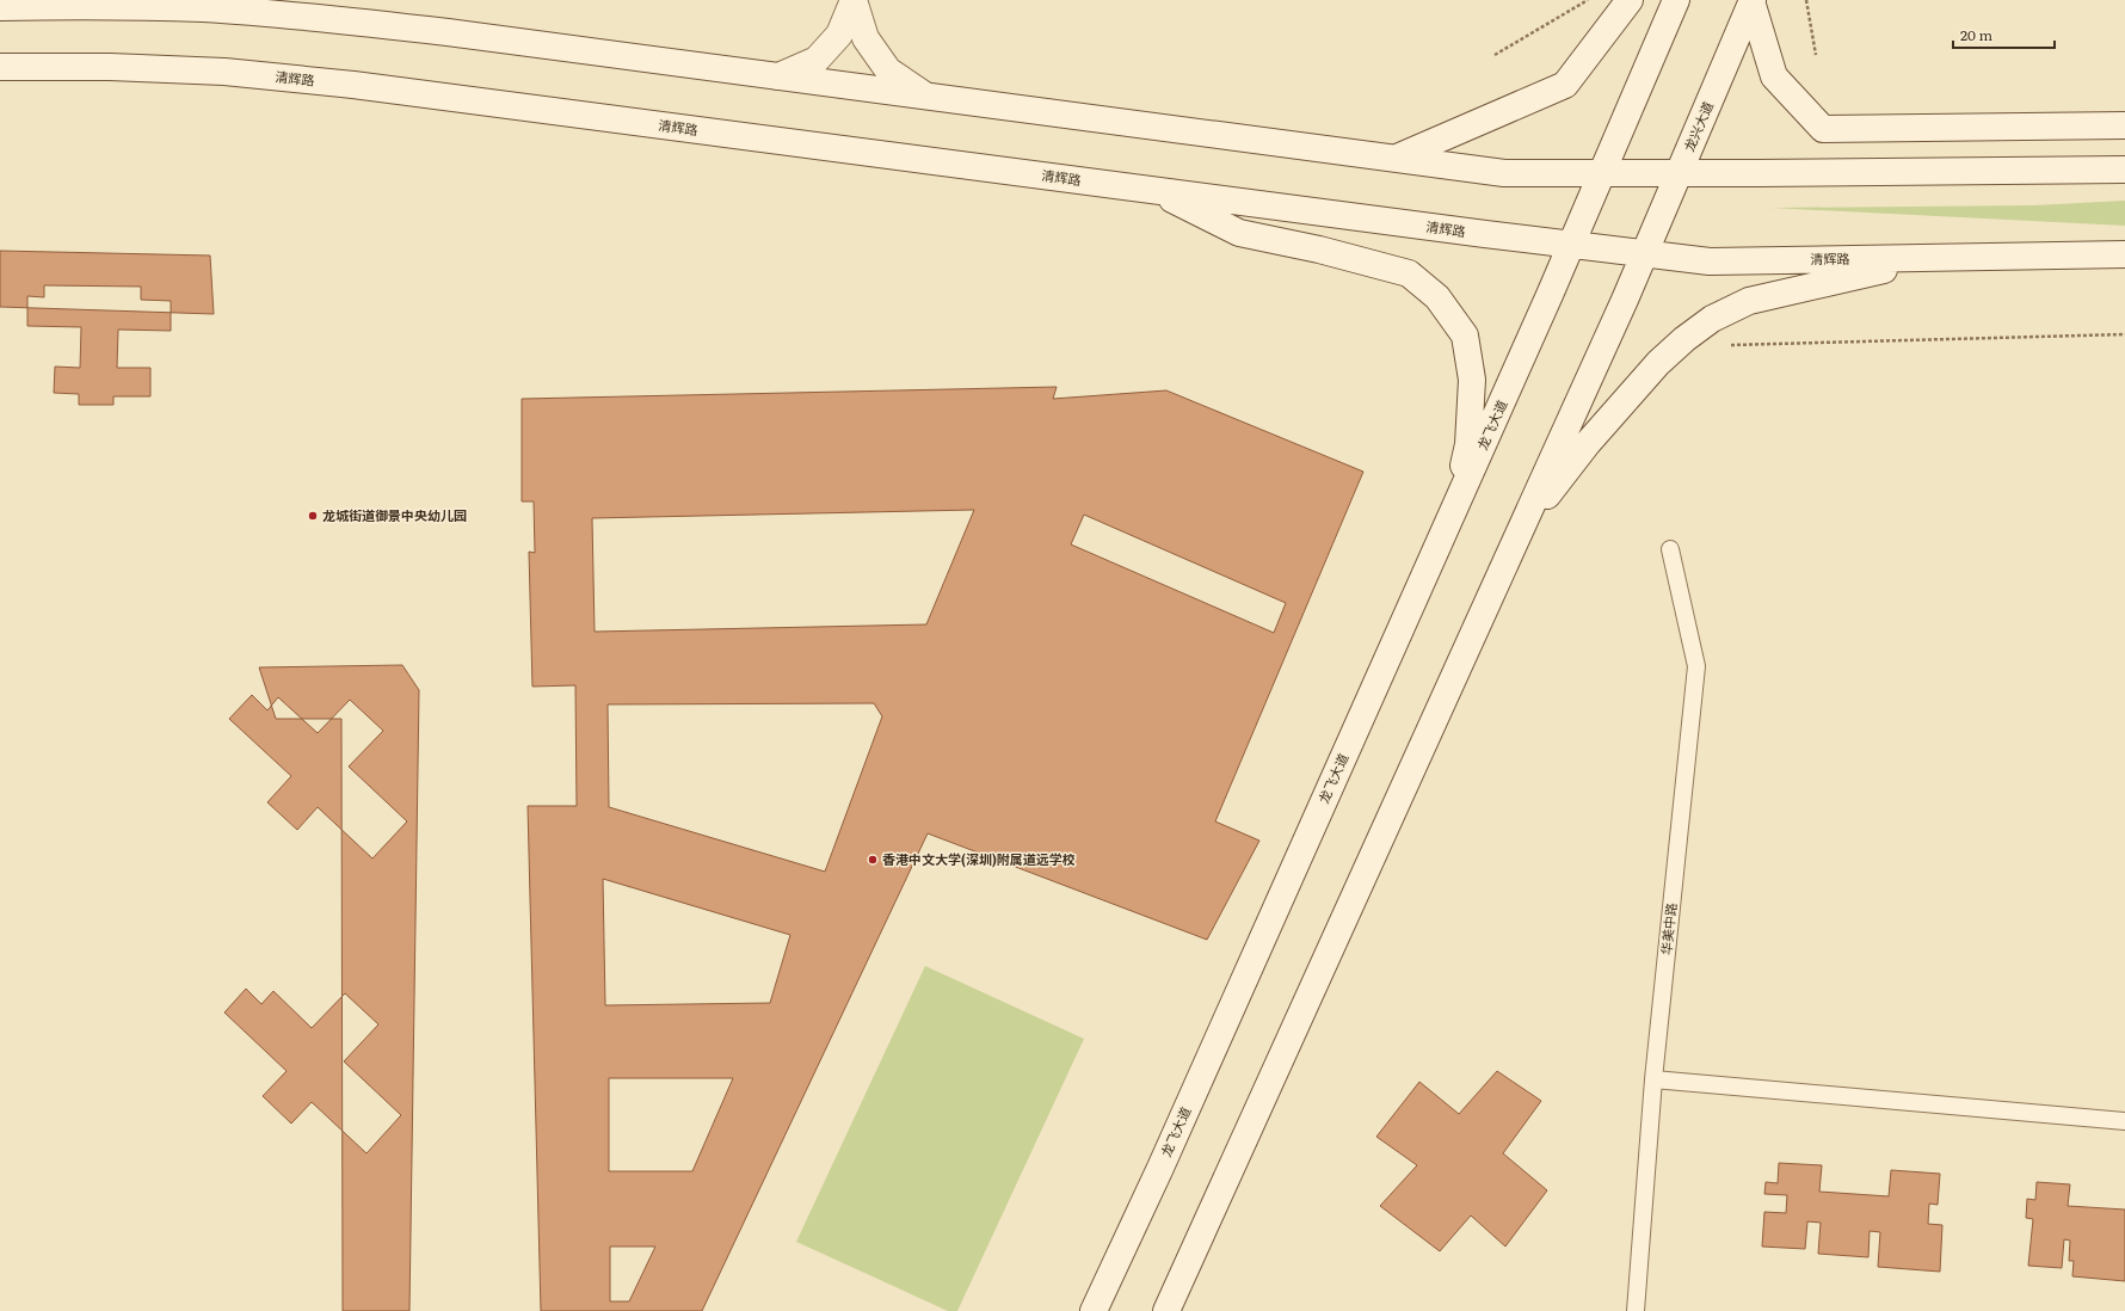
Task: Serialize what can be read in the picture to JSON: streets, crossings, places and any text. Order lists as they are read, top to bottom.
{
  "streets": {
    "street": ["清辉路", "龙兴大道", "龙飞大道"],
    "lane": ["华美中路"]
  },
  "crossings": [
    ["清辉路", "龙兴大道"],
    ["清辉路", "龙飞大道"]
  ],
  "places": ["龙城街道御景中央幼儿园", "香港中文大学(深圳)附属道远学校"],
  "scale_bar": "20 m"
}
